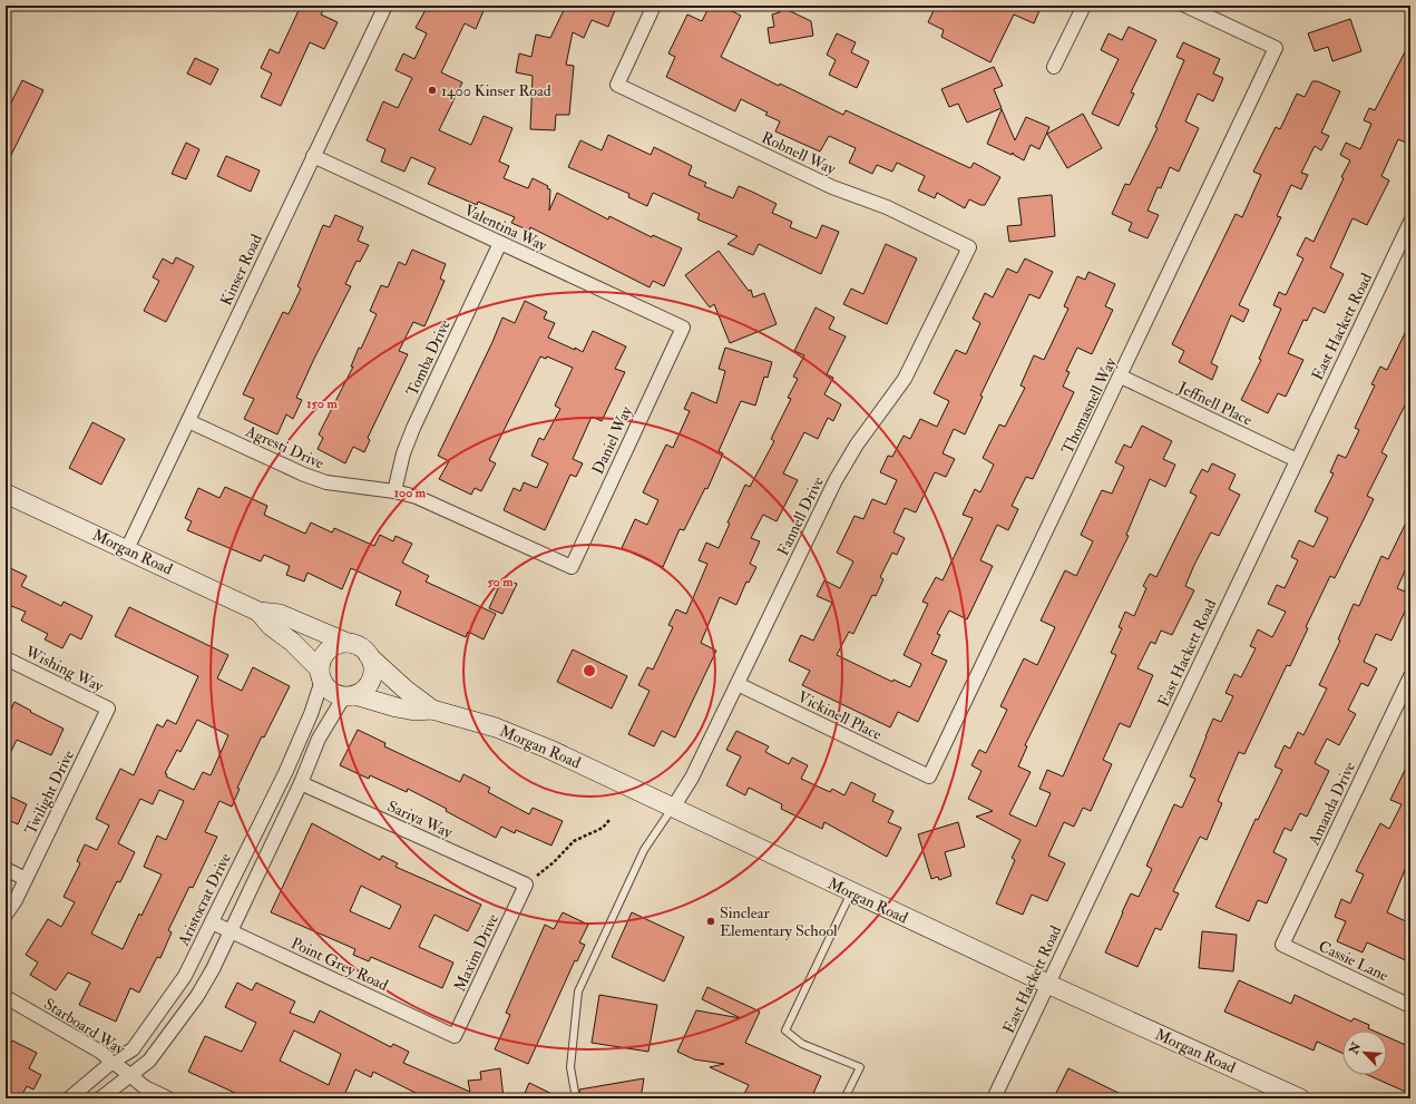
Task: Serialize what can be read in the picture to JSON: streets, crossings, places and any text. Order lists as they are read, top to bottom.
{
  "streets": {
    "street": [
      "Robnell Way",
      "Valentina Way",
      "Kinser Road",
      "East Hackett Road",
      "Tomba Drive",
      "Jeffnell Place",
      "Thomasnell Way",
      "Daniel Way",
      "Agresti Drive",
      "Fannell Drive",
      "Morgan Road",
      "Wishing Way",
      "Vickinell Place",
      "Twilight Drive",
      "Amanda Drive",
      "Sariya Way",
      "Aristocrat Drive",
      "Maxim Drive",
      "Cassie Lane",
      "Point Grey Road",
      "Starboard Way"
    ]
  },
  "crossings": [
    ["Robnell Way", "Fannell Drive"],
    ["Valentina Way", "Kinser Road"],
    ["Valentina Way", "Tomba Drive"],
    ["Valentina Way", "Daniel Way"],
    ["Kinser Road", "Agresti Drive"],
    ["Kinser Road", "Morgan Road"],
    ["East Hackett Road", "Jeffnell Place"],
    ["East Hackett Road", "Morgan Road"],
    ["Tomba Drive", "Agresti Drive"],
    ["Jeffnell Place", "Thomasnell Way"],
    ["Thomasnell Way", "Vickinell Place"],
    ["Daniel Way", "Agresti Drive"],
    ["Fannell Drive", "Morgan Road"],
    ["Fannell Drive", "Vickinell Place"],
    ["Morgan Road", "Aristocrat Drive"],
    ["Wishing Way", "Twilight Drive"],
    ["Amanda Drive", "Cassie Lane"],
    ["Sariya Way", "Maxim Drive"],
    ["Aristocrat Drive", "Point Grey Road"],
    ["Aristocrat Drive", "Starboard Way"],
    ["Maxim Drive", "Point Grey Road"]
  ],
  "places": ["1400 Kinser Road", "Sinclear Elementary School"],
  "north": "top left",
  "rings": ["150 m", "100 m", "50 m"]
}
